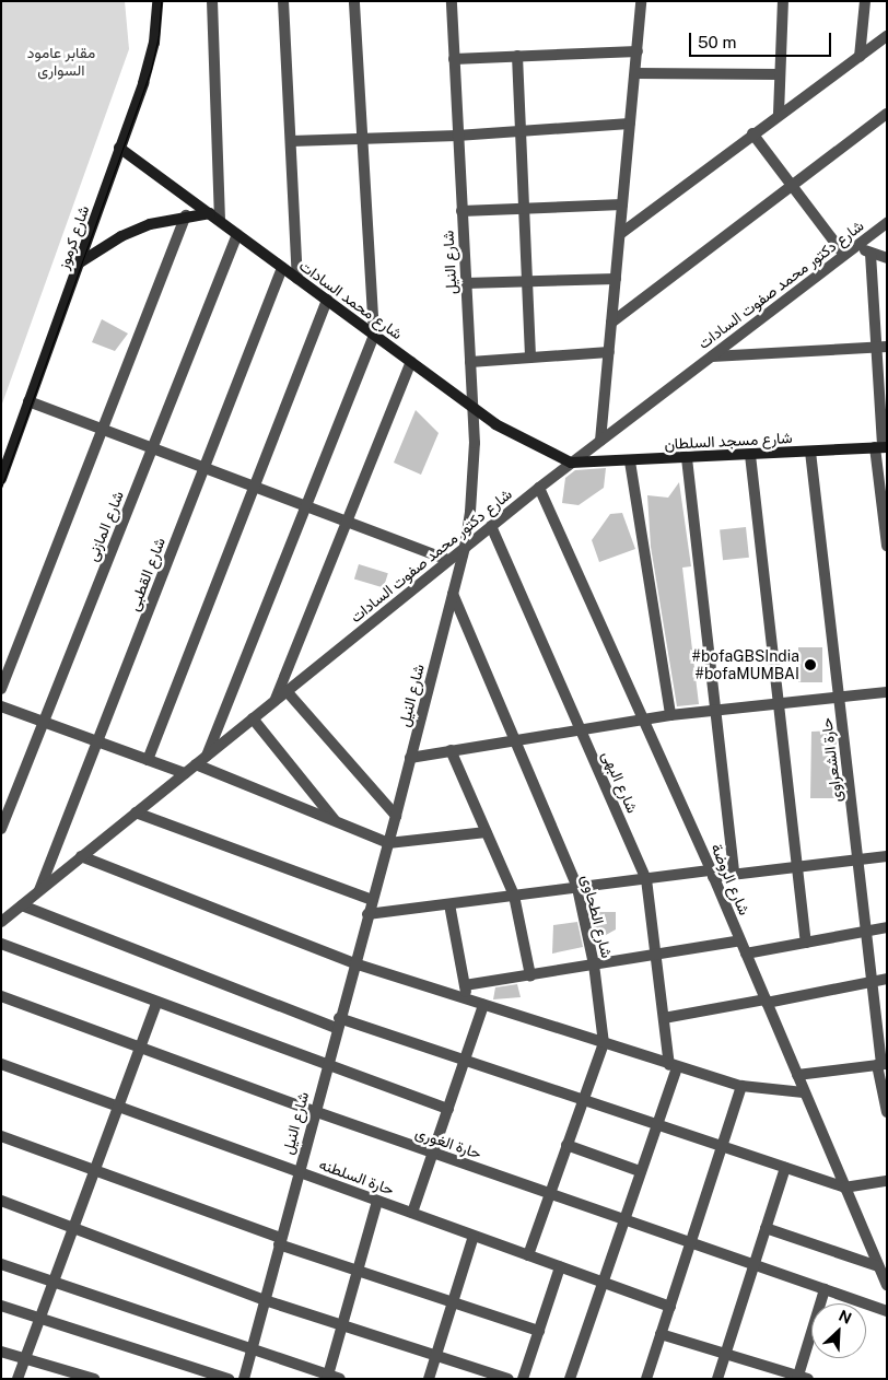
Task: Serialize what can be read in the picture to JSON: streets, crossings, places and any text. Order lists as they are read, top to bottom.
{
  "streets": {
    "main road": ["شارع كرموز", "شارع محمد السادات", "شارع مسجد السلطان"],
    "street": [
      "شارع النيل",
      "شارع دكتور محمد صفوت السادات",
      "شارع المازنى",
      "شارع القطبى",
      "حارة الشعراوى",
      "شارع البهى",
      "شارع الروضة",
      "شارع الطحاوى",
      "حارة الغورى",
      "حارة السلطنه"
    ]
  },
  "crossings": [
    ["شارع كرموز", "شارع محمد السادات"],
    ["شارع النيل", "شارع دكتور محمد صفوت السادات"],
    ["شارع النيل", "شارع محمد السادات"],
    ["شارع النيل", "شارع الطحاوى"],
    ["شارع النيل", "حارة الغورى"],
    ["شارع النيل", "حارة السلطنه"],
    ["شارع دكتور محمد صفوت السادات", "شارع محمد السادات"],
    ["شارع دكتور محمد صفوت السادات", "شارع مسجد السلطان"],
    ["شارع دكتور محمد صفوت السادات", "شارع القطبى"],
    ["شارع دكتور محمد صفوت السادات", "شارع البهى"],
    ["شارع دكتور محمد صفوت السادات", "شارع الروضة"],
    ["شارع محمد السادات", "شارع مسجد السلطان"],
    ["شارع محمد السادات", "شارع المازنى"],
    ["شارع محمد السادات", "شارع القطبى"],
    ["شارع مسجد السلطان", "حارة الشعراوى"],
    ["شارع البهى", "حارة الغورى"],
    ["شارع البهى", "حارة السلطنه"],
    ["شارع الطحاوى", "حارة الغورى"],
    ["شارع الطحاوى", "حارة السلطنه"]
  ],
  "parks": ["مقابر عامود السوارى"],
  "places": ["#bofaGBSIndia #bofaMUMBAI"],
  "scale_bar": "50 m",
  "north": "top right"
}
